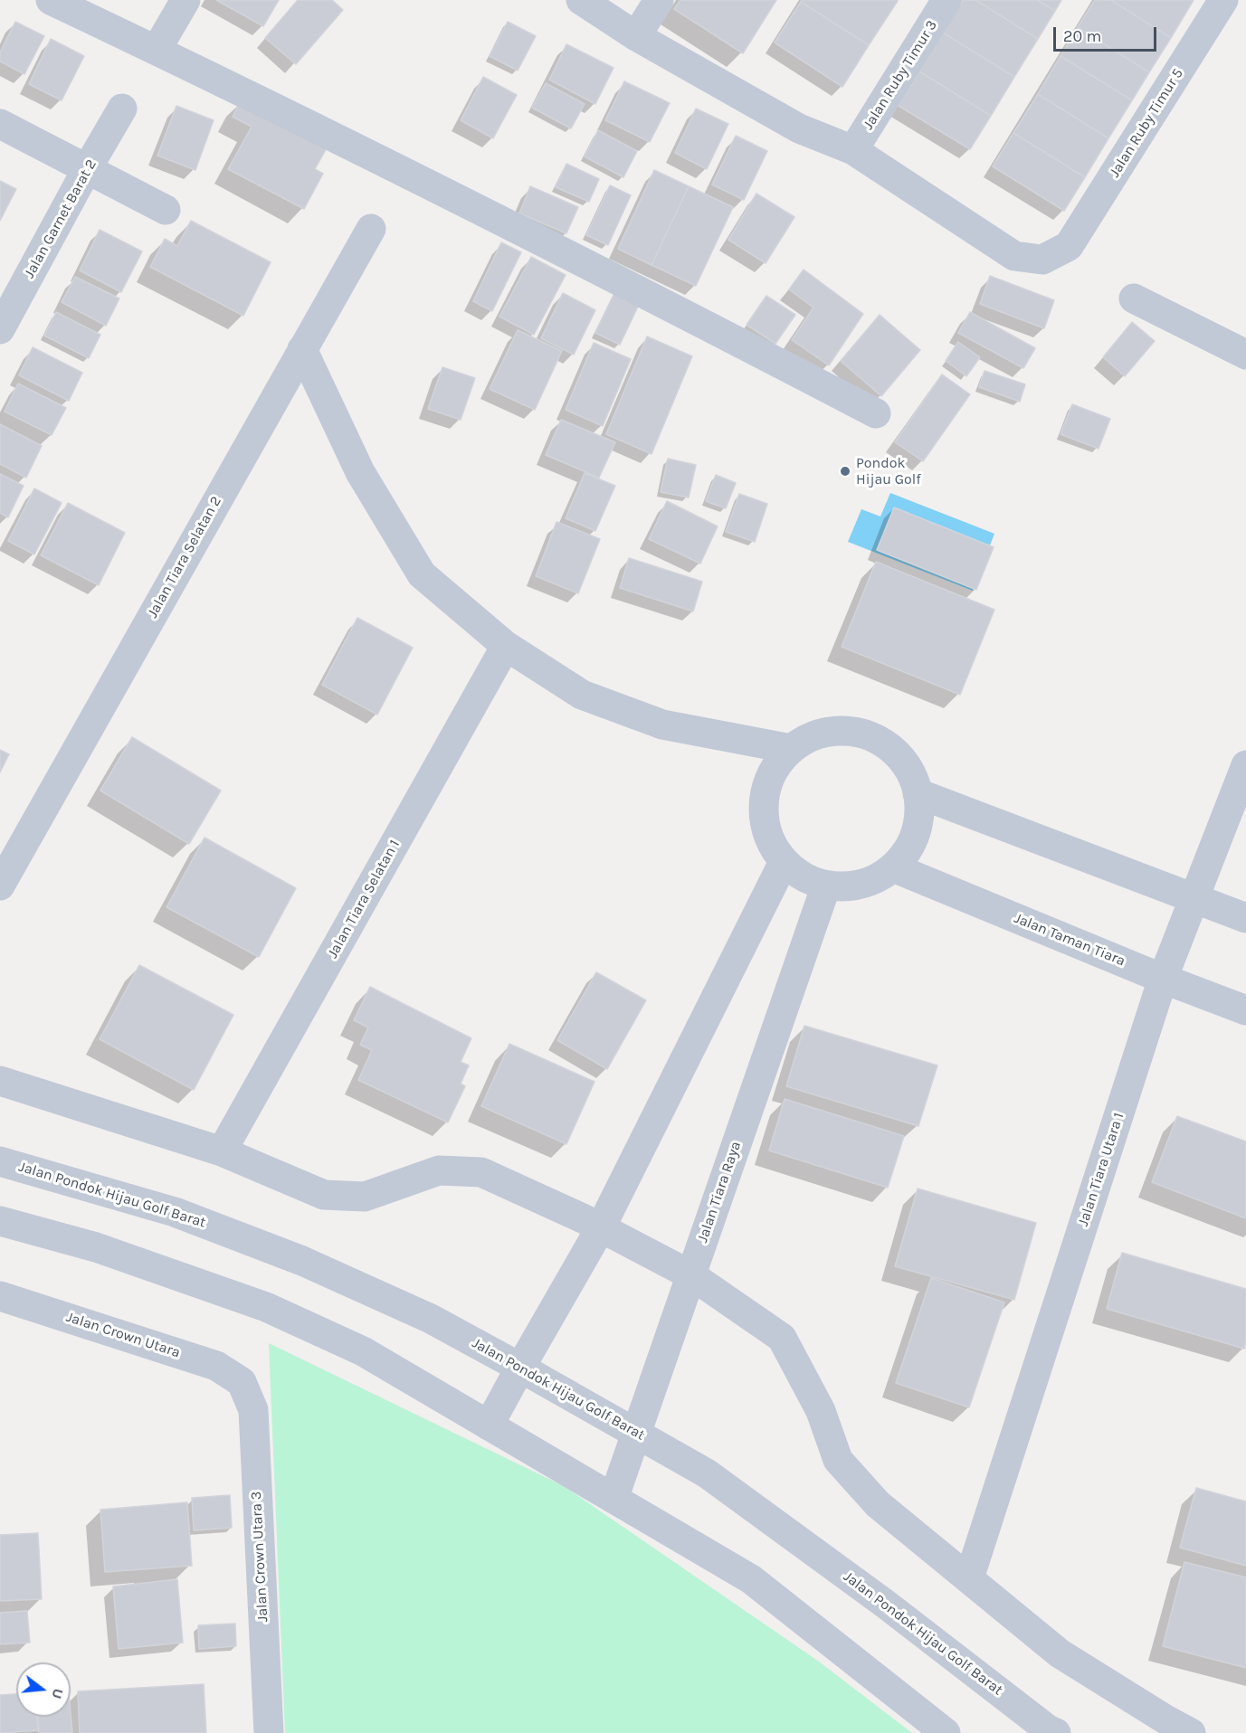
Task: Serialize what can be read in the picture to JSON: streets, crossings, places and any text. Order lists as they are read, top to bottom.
{
  "streets": {
    "street": [
      "Jalan Ruby Timur 3",
      "Jalan Ruby Timur 5",
      "Jalan Garnet Barat 2",
      "Jalan Tiara Selatan 2",
      "Jalan Tiara Selatan 1",
      "Jalan Taman Tiara",
      "Jalan Tiara Utara 1",
      "Jalan Tiara Raya",
      "Jalan Pondok Hijau Golf Barat",
      "Jalan Crown Utara",
      "Jalan Crown Utara 3"
    ]
  },
  "crossings": [
    ["Jalan Ruby Timur 3", "Jalan Ruby Timur 5"],
    ["Jalan Taman Tiara", "Jalan Tiara Utara 1"],
    ["Jalan Taman Tiara", "Jalan Tiara Raya"],
    ["Jalan Tiara Raya", "Jalan Pondok Hijau Golf Barat"],
    ["Jalan Crown Utara", "Jalan Crown Utara 3"]
  ],
  "places": ["Pondok Hijau Golf"],
  "scale_bar": "20 m",
  "north": "right"
}
